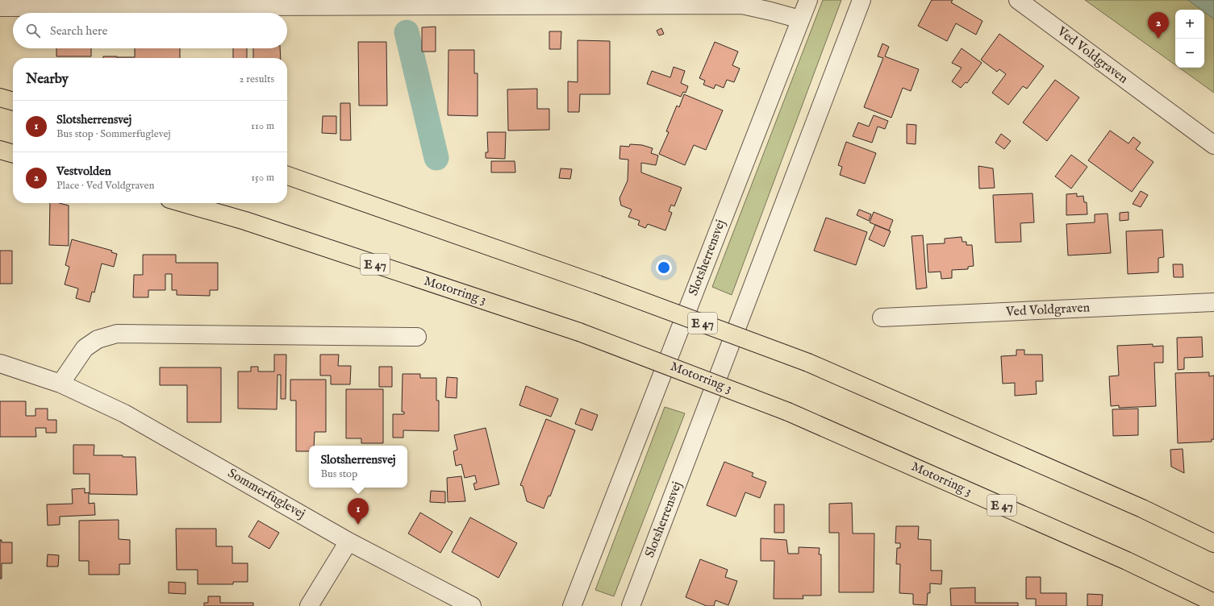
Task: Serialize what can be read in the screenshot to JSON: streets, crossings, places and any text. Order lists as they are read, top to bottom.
{
  "streets": {
    "highway": ["E 47", "Motorring 3"],
    "street": ["Ved Voldgraven", "Slotsherrensvej", "Sommerfuglevej"]
  },
  "page": {
    "map_buttons": ["+", "−"],
    "pins": ["2", "1"],
    "search": "Search here",
    "heading": ["Nearby", "2 results"],
    "list": [
      {
        "mark": "1",
        "name": "Slotsherrensvej",
        "note": "Bus stop · Sommerfuglevej",
        "value": "110 m"
      },
      {
        "mark": "2",
        "name": "Vestvolden",
        "note": "Place · Ved Voldgraven",
        "value": "150 m"
      }
    ],
    "popup": ["Slotsherrensvej", "Bus stop"]
  }
}
